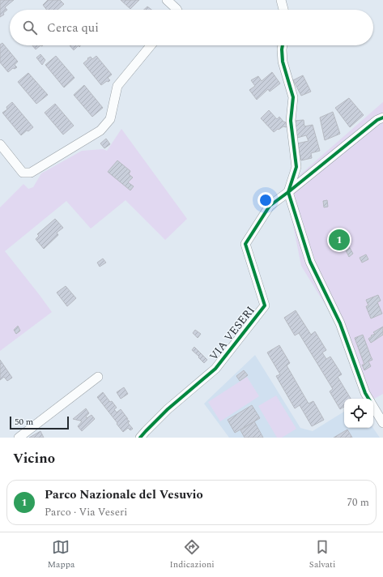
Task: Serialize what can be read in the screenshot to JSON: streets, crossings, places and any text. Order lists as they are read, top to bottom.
{
  "streets": {
    "street": ["VIA VESERI"]
  },
  "scale_bar": "50 m",
  "page": {
    "search": "Cerca qui",
    "pins": "1",
    "scale": "50 m",
    "heading": "Vicino",
    "list": [
      {
        "mark": "1",
        "name": "Parco Nazionale del Vesuvio",
        "note": "Parco · Via Veseri",
        "value": "70 m"
      }
    ],
    "nav": ["Mappa", "Indicazioni", "Salvati"]
  }
}
